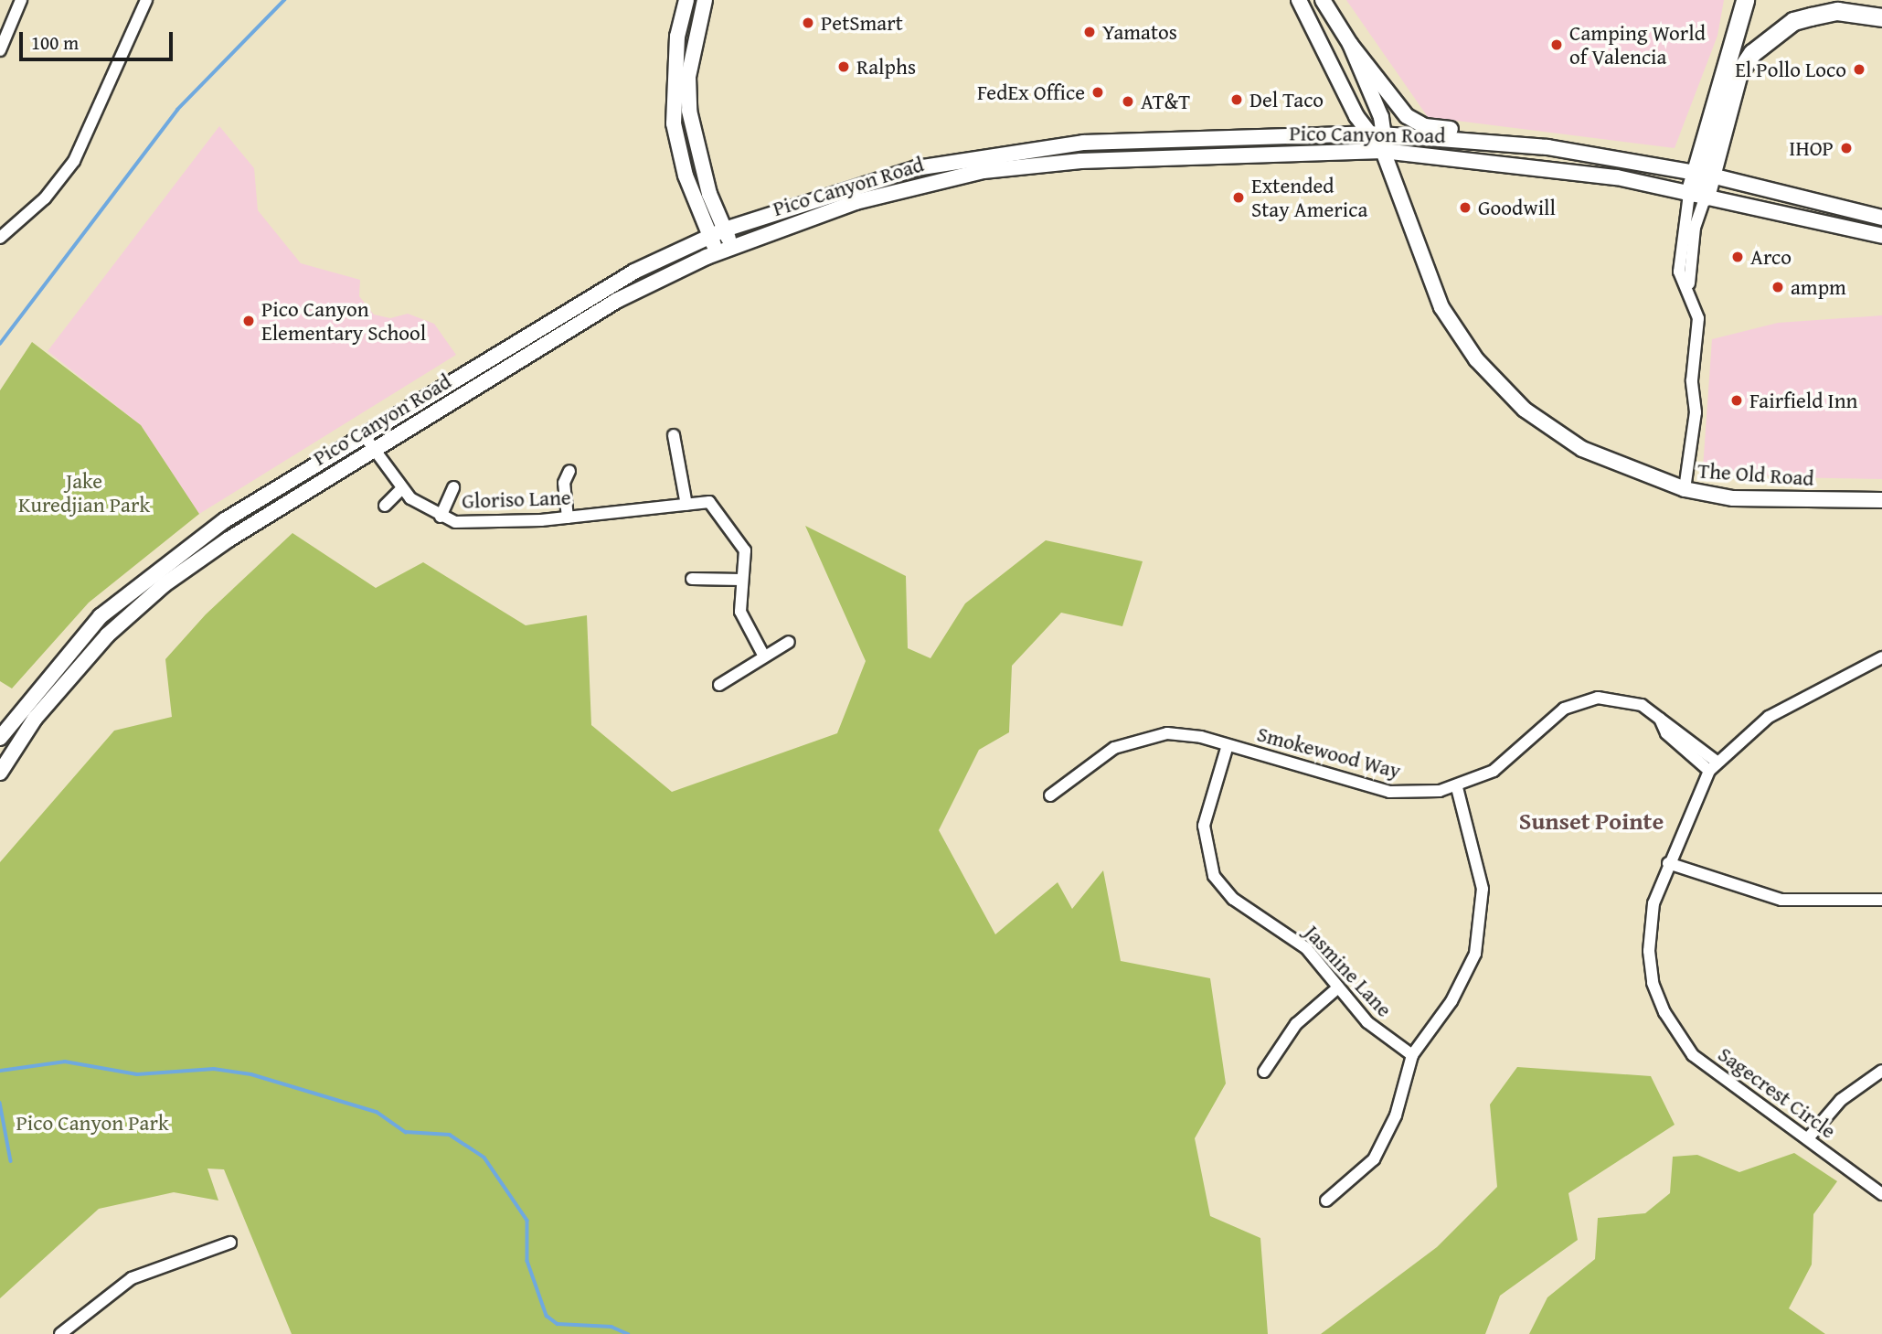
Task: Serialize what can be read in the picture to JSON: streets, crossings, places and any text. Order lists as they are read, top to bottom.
{
  "streets": {
    "main road": ["Pico Canyon Road", "The Old Road"],
    "street": [
      "Gloriso Lane",
      "Smokewood Way",
      "Jasmine Lane",
      "Sagecrest Circle"
    ]
  },
  "crossings": [
    ["Pico Canyon Road", "The Old Road"],
    ["Pico Canyon Road", "Gloriso Lane"],
    ["Smokewood Way", "Jasmine Lane"],
    ["Smokewood Way", "Sagecrest Circle"]
  ],
  "districts": ["Sunset Pointe"],
  "parks": ["Jake Kuredjian Park", "Pico Canyon Park"],
  "places": [
    "PetSmart",
    "Yamatos",
    "Camping World of Valencia",
    "Ralphs",
    "El Pollo Loco",
    "FedEx Office",
    "Del Taco",
    "AT&T",
    "IHOP",
    "Extended Stay America",
    "Goodwill",
    "Arco",
    "ampm",
    "Pico Canyon Elementary School",
    "Fairfield Inn"
  ],
  "scale_bar": "100 m"
}
